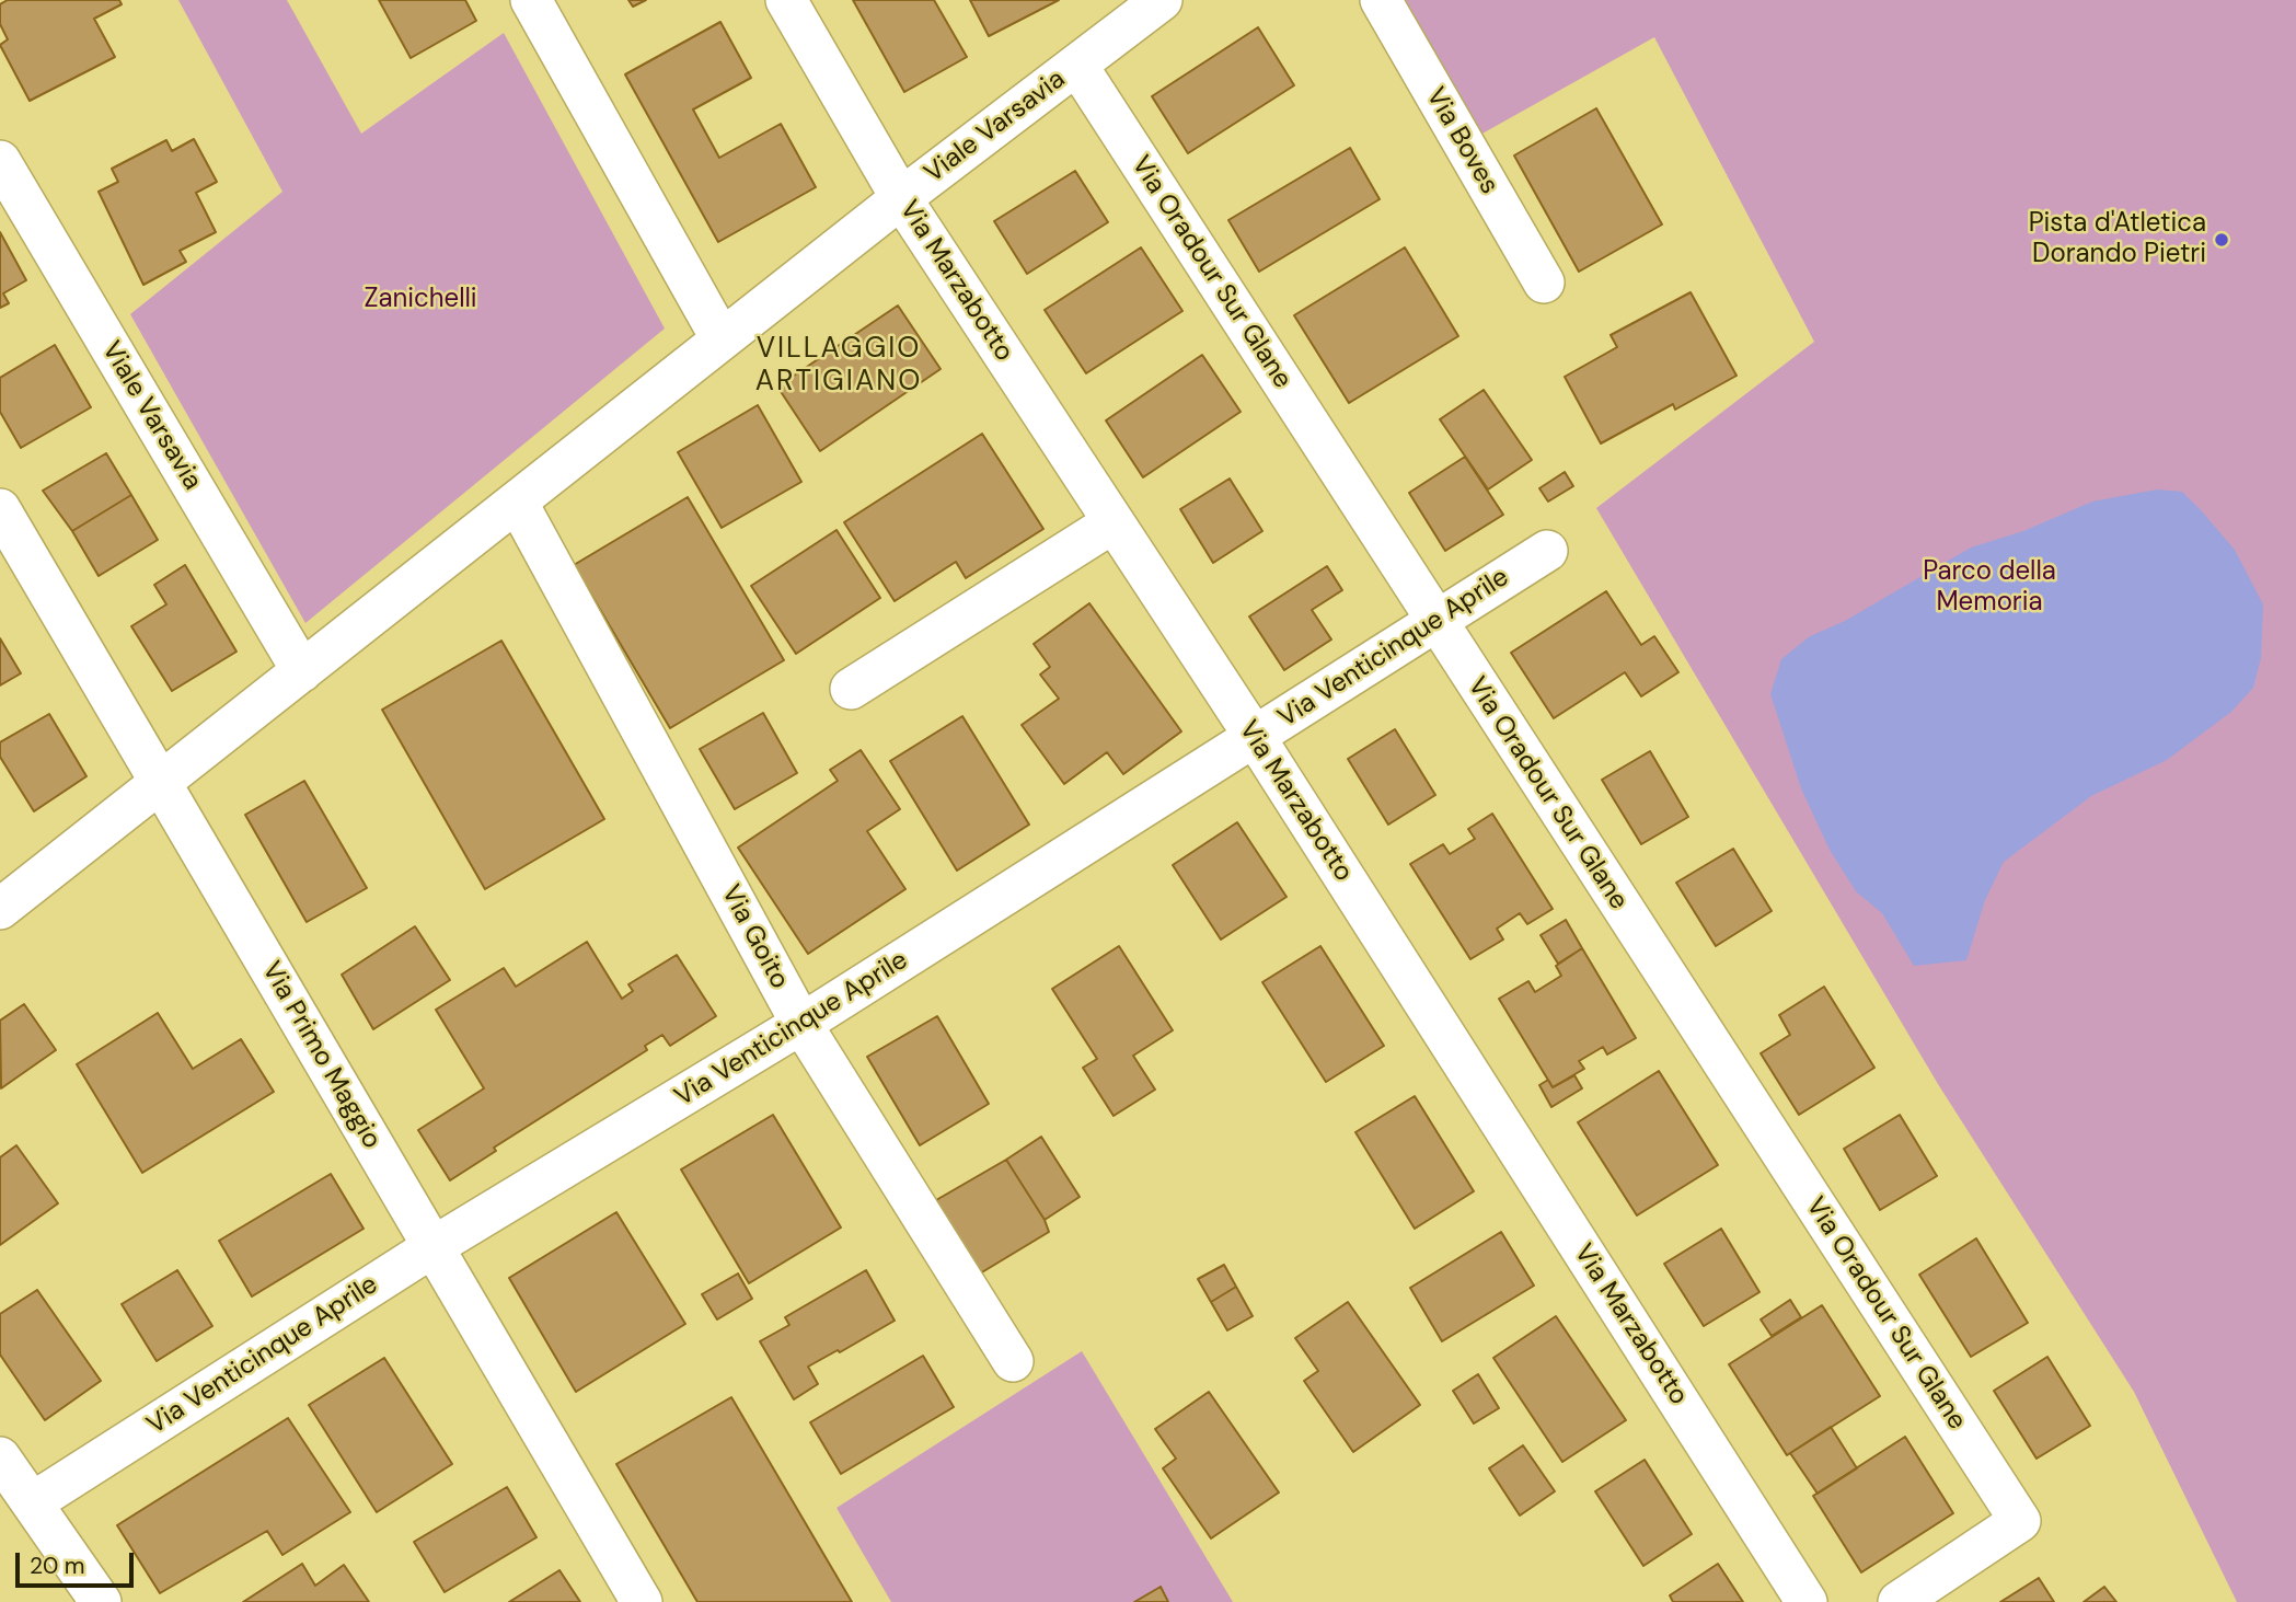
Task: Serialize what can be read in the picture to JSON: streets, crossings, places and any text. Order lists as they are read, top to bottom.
{
  "streets": {
    "street": [
      "Viale Varsavia",
      "Via Boves",
      "Via Oradour Sur Glane",
      "Via Marzabotto",
      "Via Venticinque Aprile",
      "Via Goito",
      "Via Primo Maggio"
    ]
  },
  "crossings": [
    ["Viale Varsavia", "Via Oradour Sur Glane"],
    ["Viale Varsavia", "Via Marzabotto"],
    ["Viale Varsavia", "Via Goito"],
    ["Viale Varsavia", "Via Primo Maggio"],
    ["Via Oradour Sur Glane", "Via Venticinque Aprile"],
    ["Via Marzabotto", "Via Venticinque Aprile"],
    ["Via Venticinque Aprile", "Via Goito"],
    ["Via Venticinque Aprile", "Via Primo Maggio"]
  ],
  "districts": ["VILLAGGIO ARTIGIANO"],
  "parks": ["Zanichelli", "Parco della Memoria"],
  "places": ["Pista d'Atletica Dorando Pietri"],
  "scale_bar": "20 m"
}
